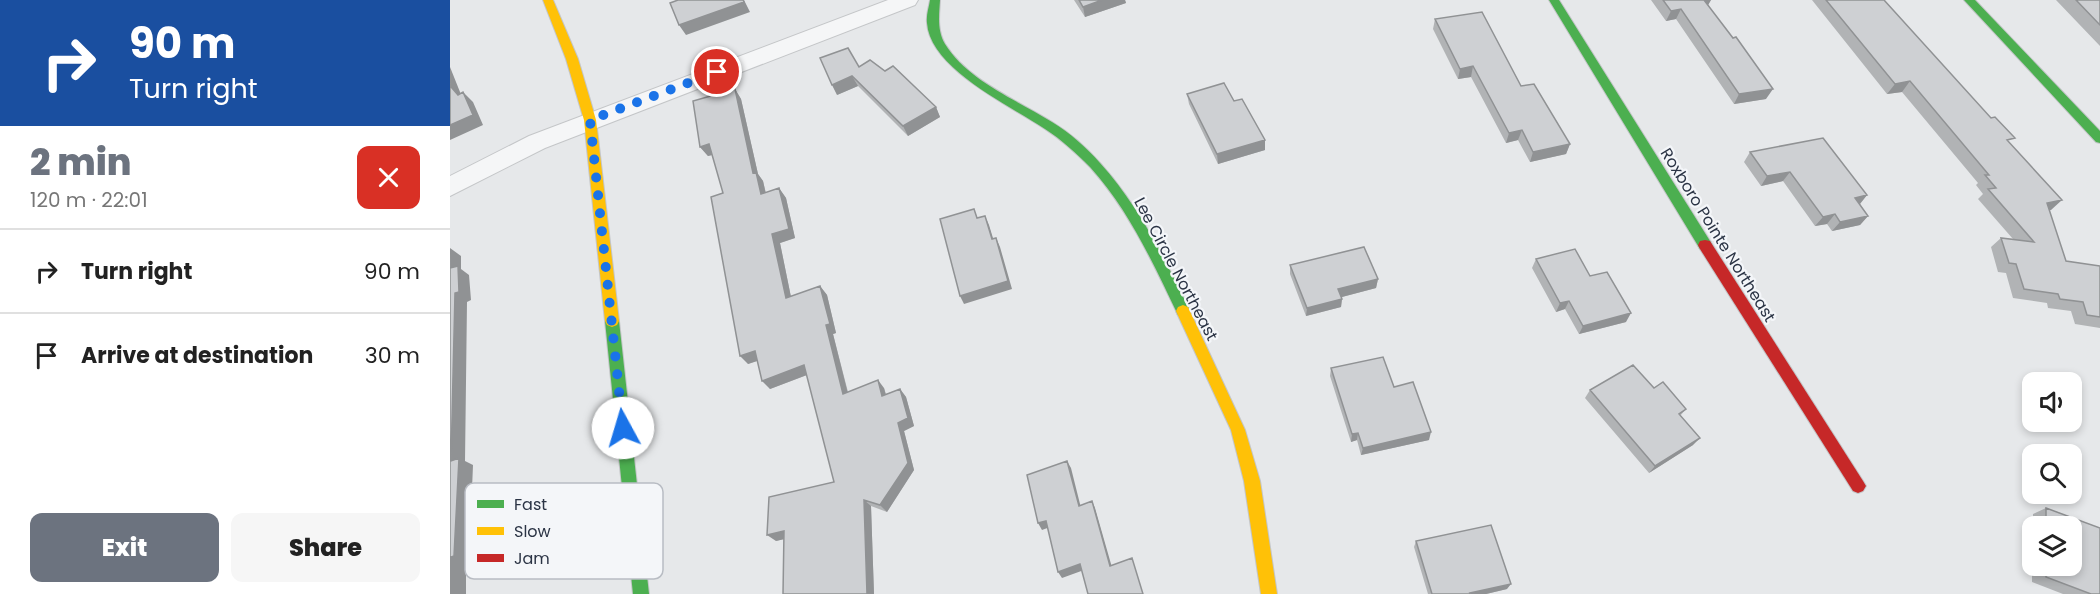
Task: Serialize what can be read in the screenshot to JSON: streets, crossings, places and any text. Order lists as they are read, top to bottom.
{
  "streets": {
    "street": ["Roxboro Pointe Northeast", "Lee Circle Northeast"]
  },
  "legend": ["Fast", "Slow", "Jam"],
  "page": {
    "turn": ["90 m", "Turn right"],
    "heading": ["2 min", "120 m · 22:01"],
    "list": [
      {
        "name": "Turn right",
        "value": "90 m"
      },
      {
        "name": "Arrive at destination",
        "value": "30 m"
      }
    ],
    "buttons": ["Exit", "Share"]
  }
}
